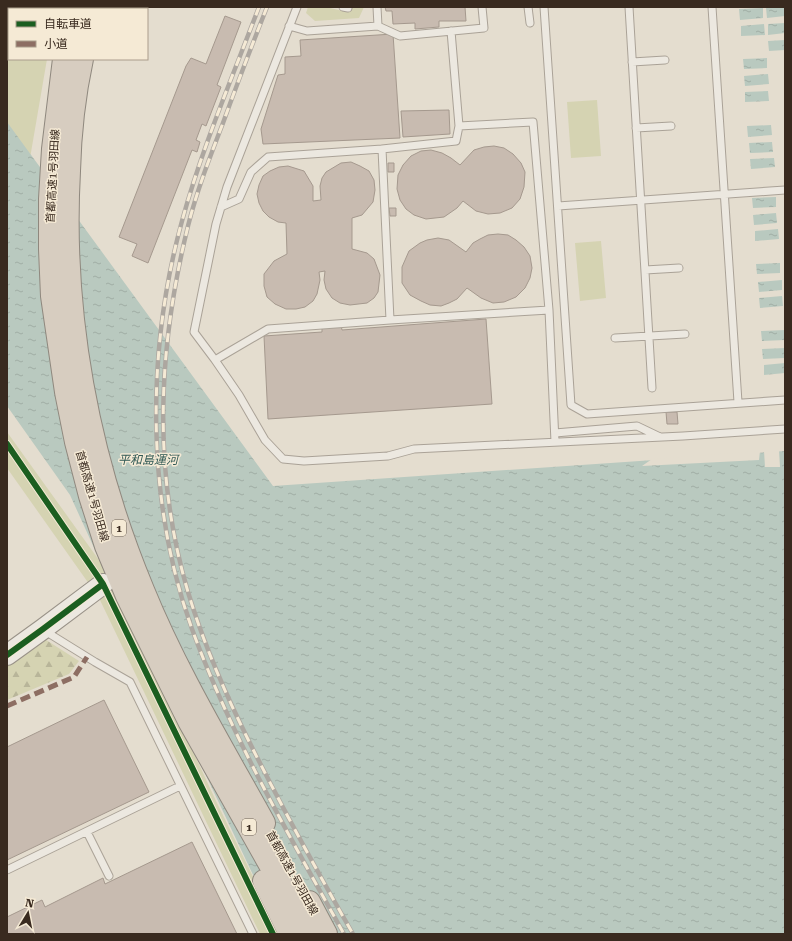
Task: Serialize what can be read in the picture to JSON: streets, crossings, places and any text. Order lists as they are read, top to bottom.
{
  "streets": {
    "highway": ["首都高速1号羽田線", "1"]
  },
  "water": ["平和島運河"],
  "legend": ["自転車道", "小道"],
  "north": "top"
}
